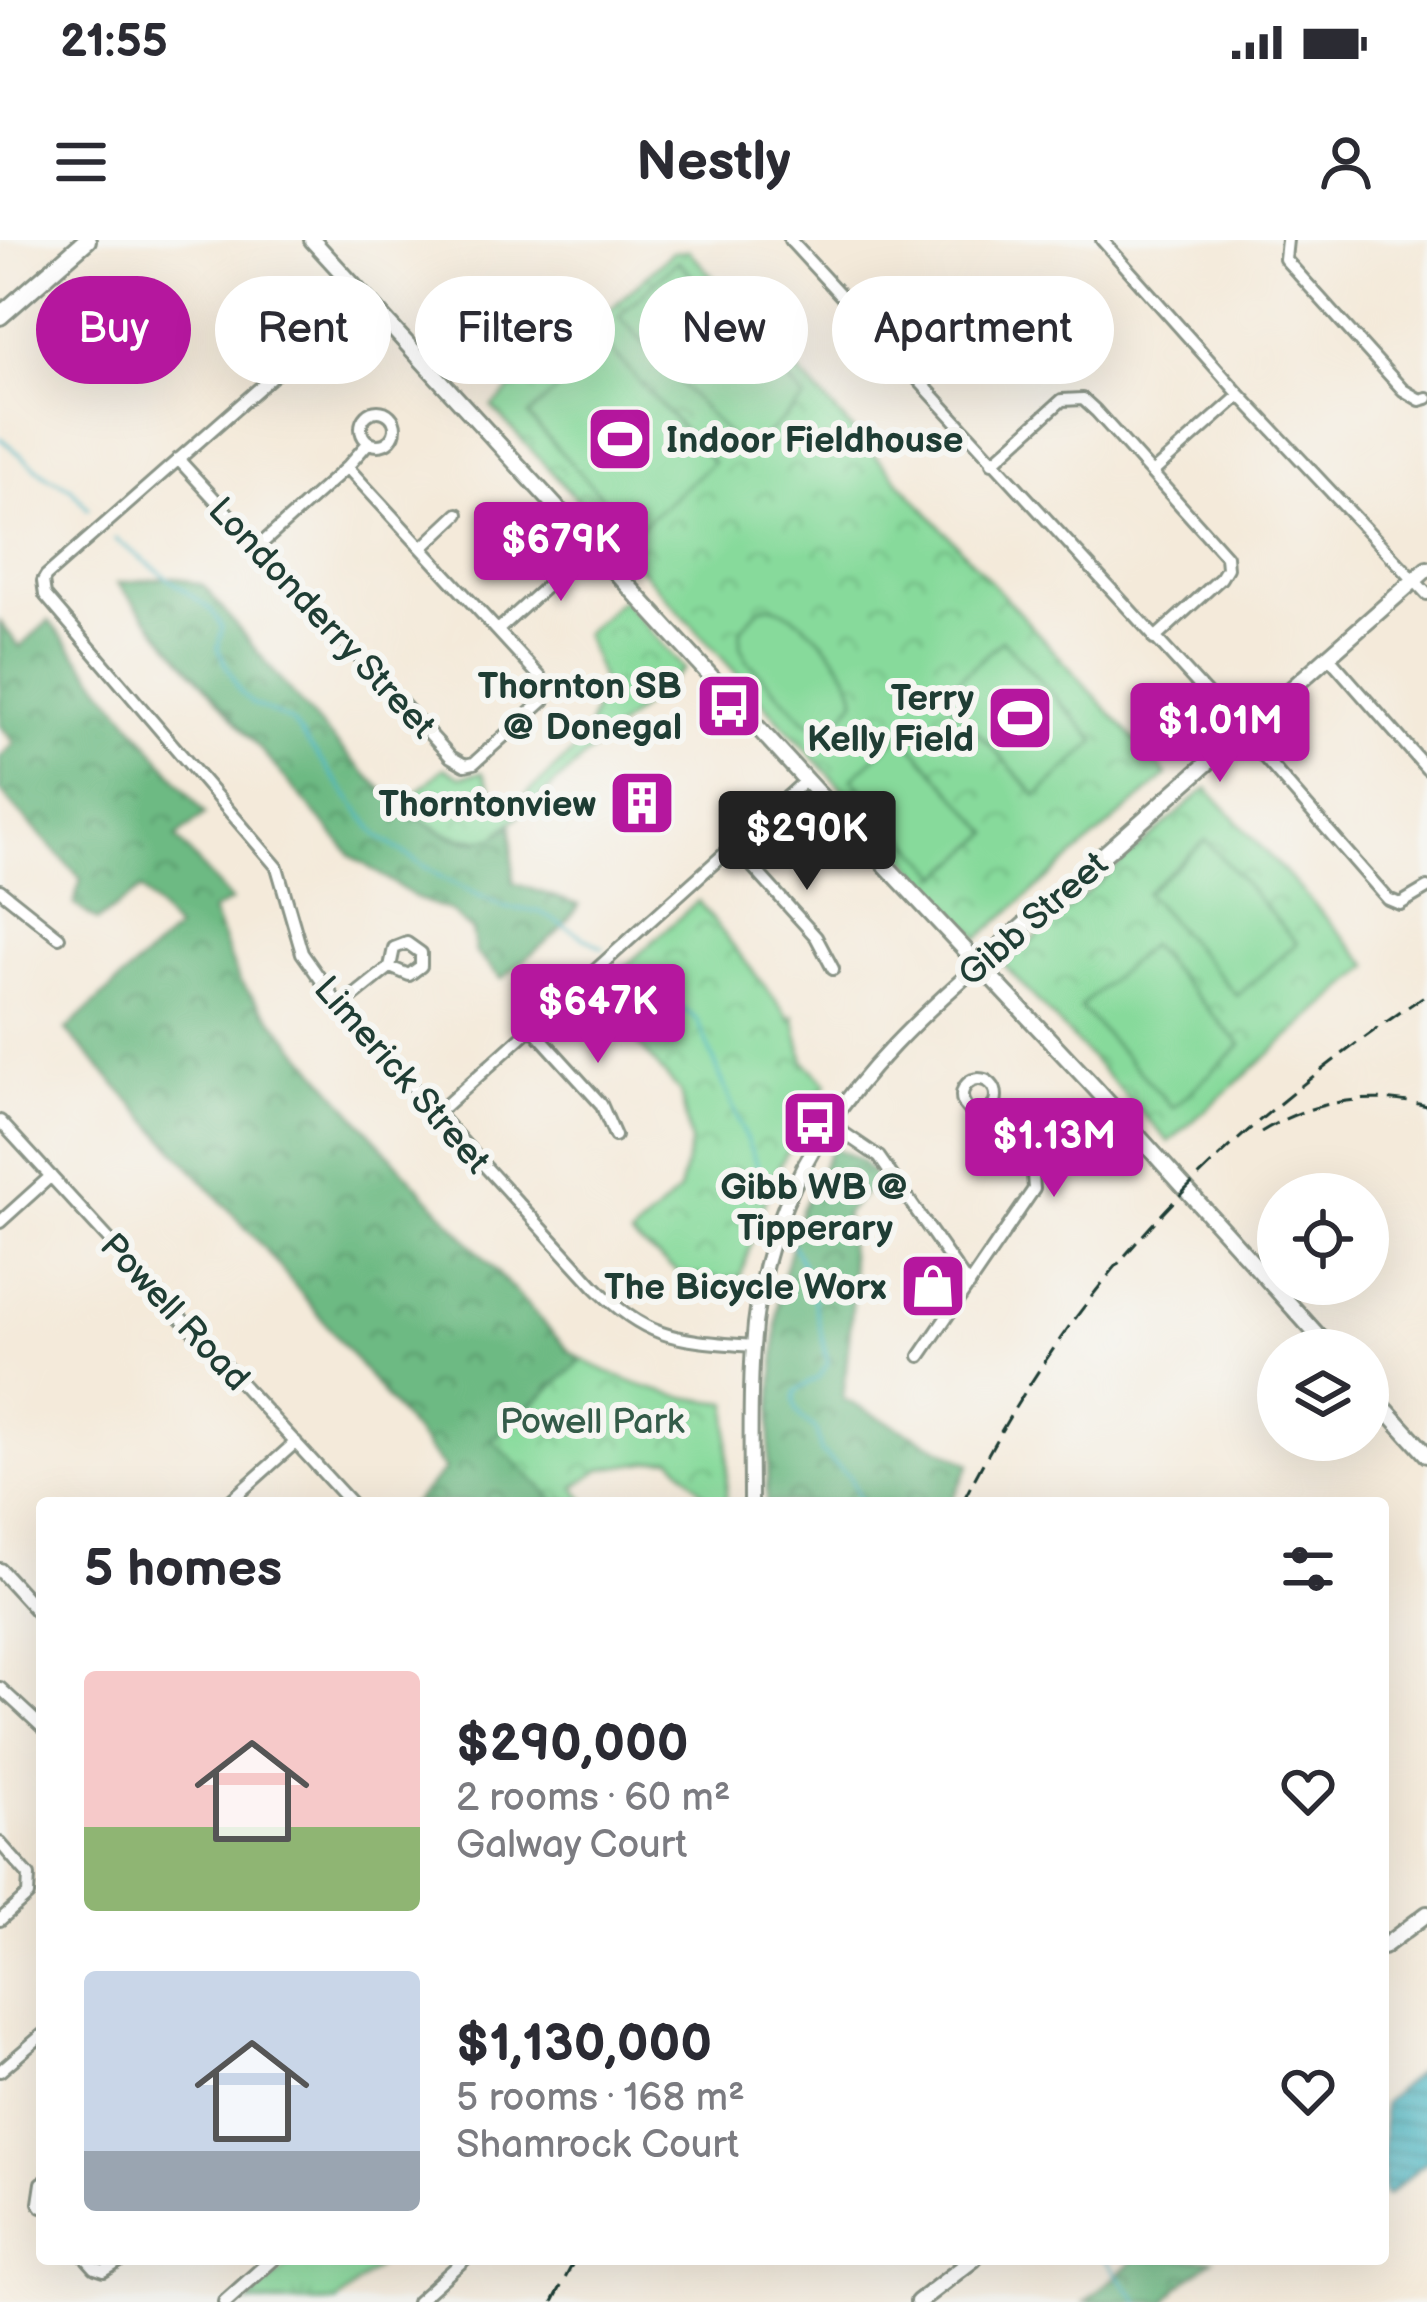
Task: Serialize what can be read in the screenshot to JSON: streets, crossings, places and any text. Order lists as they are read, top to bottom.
{
  "streets": {
    "main road": ["Gibb Street"],
    "street": ["Londonderry Street", "Limerick Street", "Powell Road"]
  },
  "crossings": [
    ["Londonderry Street", "Limerick Street"],
    ["Gibb Street", "Limerick Street"]
  ],
  "parks": ["Powell Park"],
  "places": {
    "sports": ["Indoor Fieldhouse", "Terry Kelly Field"],
    "bus stop": ["Thornton SB @ Donegal", "Gibb WB @ Tipperary"],
    "building": ["Thorntonview"],
    "shop": ["The Bicycle Worx"]
  },
  "page": {
    "status": "21:55",
    "header": "Nestly",
    "chip": [
      "Buy",
      "Rent",
      "Filters",
      "New",
      "Apartment"
    ],
    "price": [
      "$679K",
      "$1.01M",
      "$290K",
      "$647K",
      "$1.13M"
    ],
    "heading": "5 homes",
    "list": [
      {
        "name": "$290,000",
        "note": "2 rooms · 60 m² · Galway Court"
      },
      {
        "name": "$1,130,000",
        "note": "5 rooms · 168 m² · Shamrock Court"
      }
    ]
  }
}
